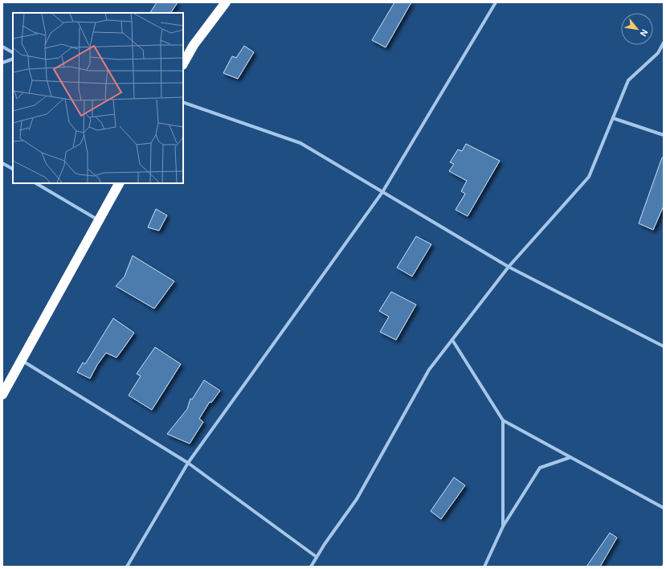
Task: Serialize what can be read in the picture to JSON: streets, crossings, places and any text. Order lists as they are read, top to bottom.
{
  "north": "bottom right"
}
